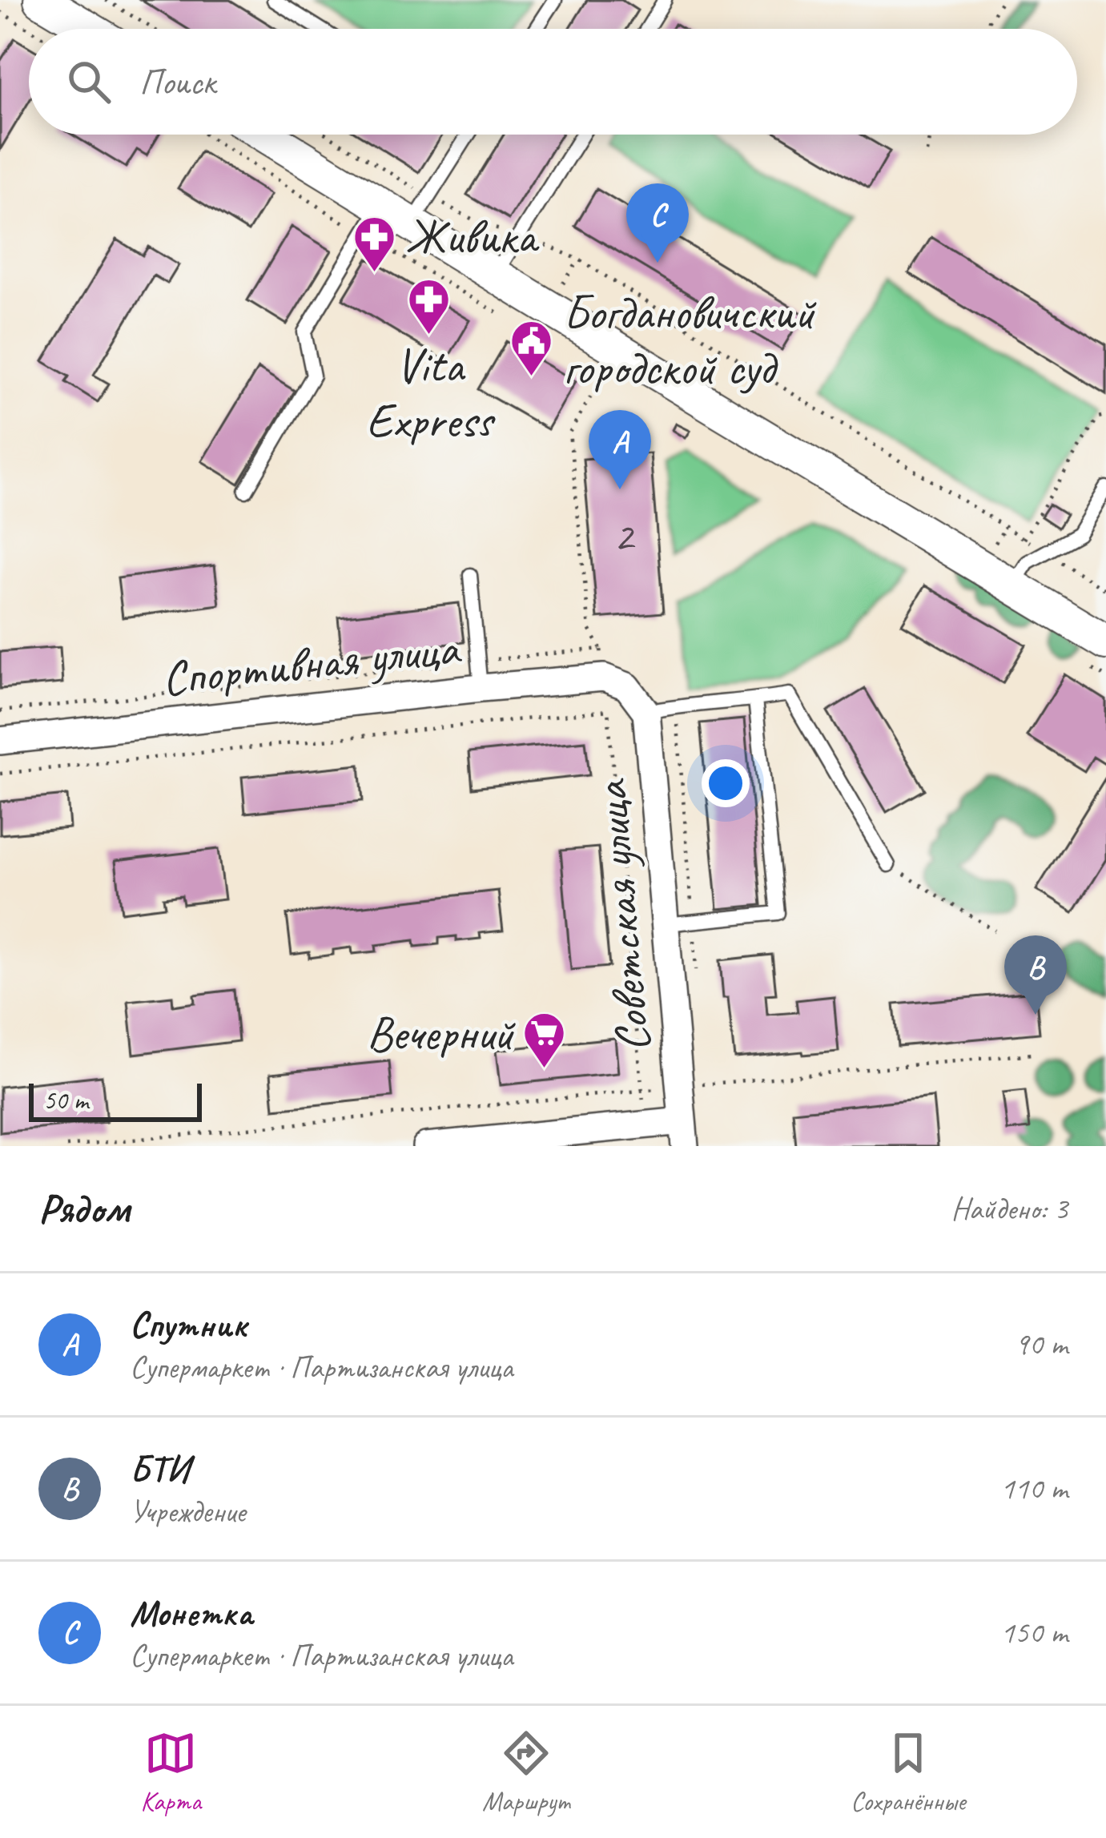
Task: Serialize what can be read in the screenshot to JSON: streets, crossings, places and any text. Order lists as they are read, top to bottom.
{
  "streets": {
    "street": ["Спортивная улица", "Советская улица"]
  },
  "crossings": [
    ["Спортивная улица", "Советская улица"]
  ],
  "places": {
    "pharmacy": ["Живика", "Vita Express"],
    "public building": ["Богдановичский городской суд"],
    "supermarket": ["Вечерний"]
  },
  "house_numbers": ["2"],
  "scale_bar": "50 m",
  "page": {
    "search": "Поиск",
    "pins": ["C", "A", "B"],
    "scale": "50 m",
    "heading": ["Рядом", "Найдено: 3"],
    "list": [
      {
        "mark": "A",
        "name": "Спутник",
        "note": "Супермаркет · Партизанская улица",
        "value": "90 m"
      },
      {
        "mark": "B",
        "name": "БТИ",
        "note": "Учреждение",
        "value": "110 m"
      },
      {
        "mark": "C",
        "name": "Монетка",
        "note": "Супермаркет · Партизанская улица",
        "value": "150 m"
      }
    ],
    "nav": ["Карта", "Маршрут", "Сохранённые"]
  }
}
